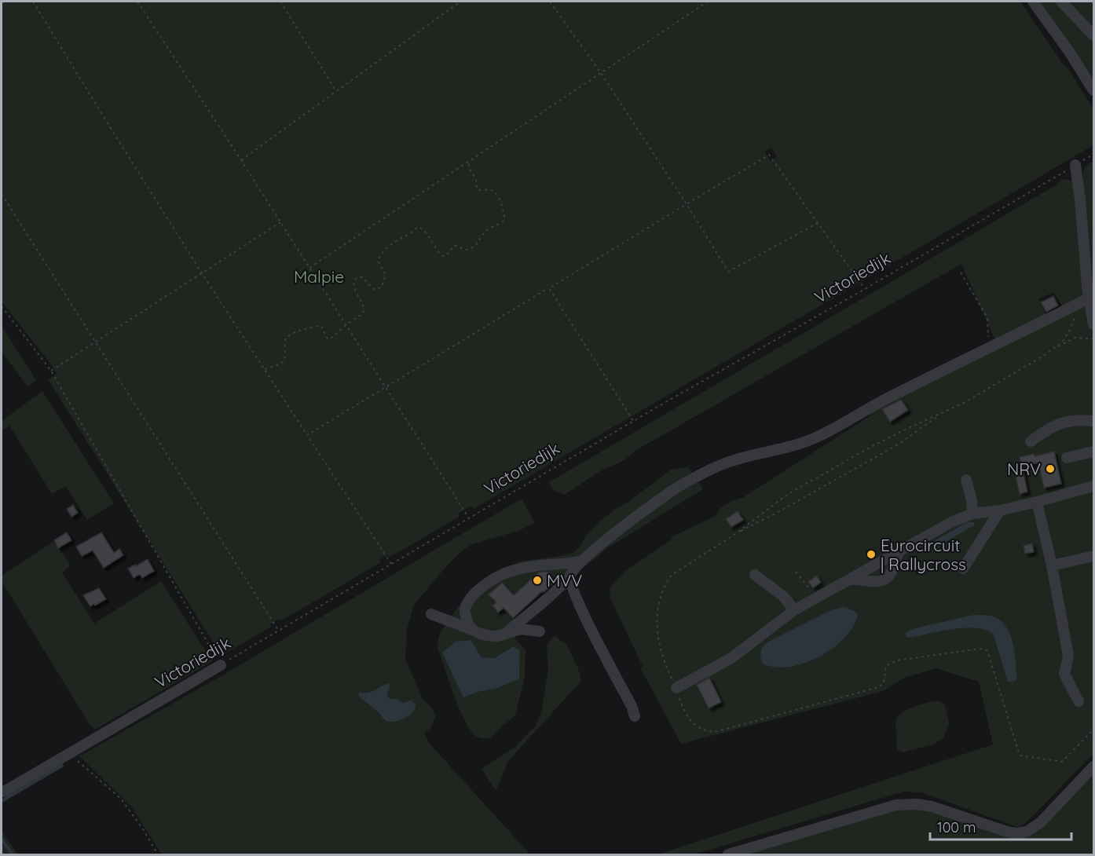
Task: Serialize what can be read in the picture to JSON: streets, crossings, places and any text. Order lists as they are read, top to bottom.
{
  "streets": {
    "street": ["Victoriedijk"]
  },
  "parks": ["Malpie"],
  "places": ["NRV", "Eurocircuit | Rallycross", "MVV"],
  "scale_bar": "100 m"
}
